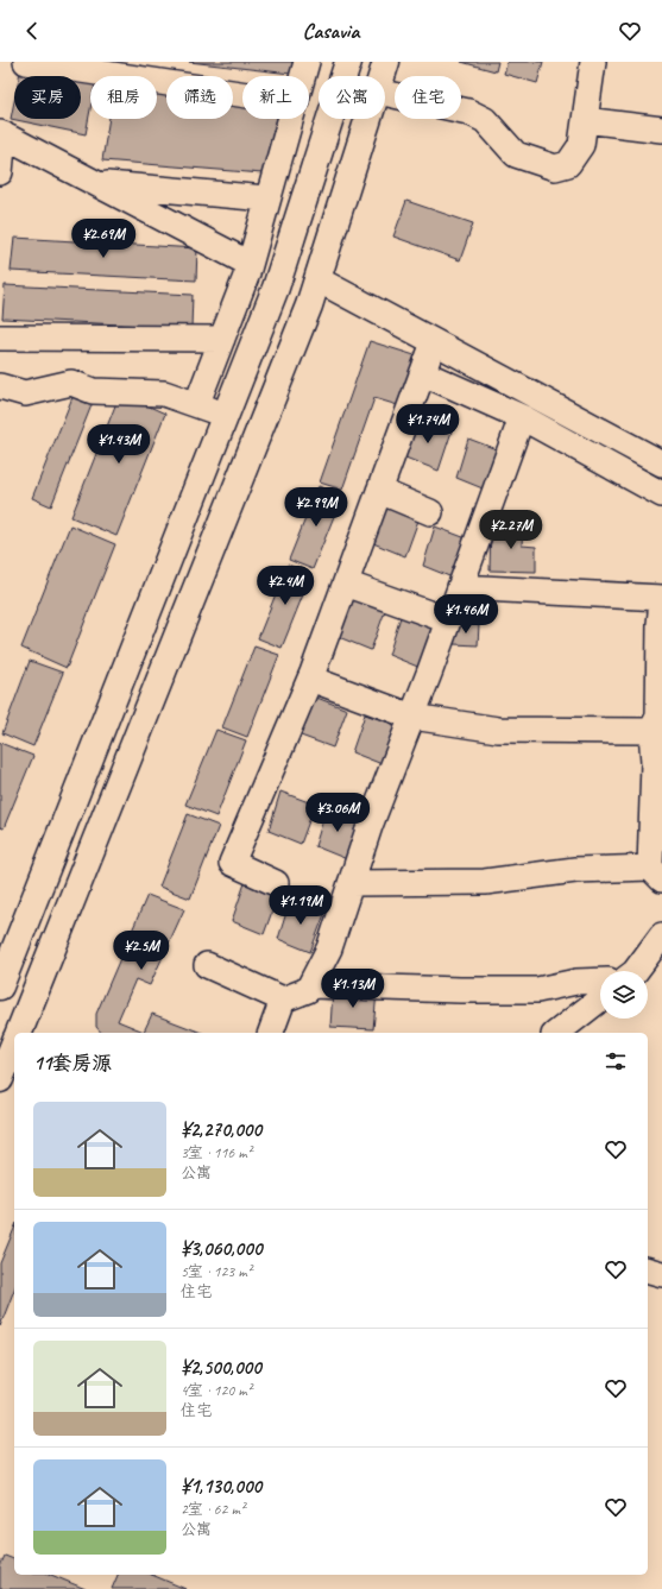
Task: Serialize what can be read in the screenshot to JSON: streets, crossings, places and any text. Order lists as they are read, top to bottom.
{
  "page": {
    "header": "Casavia",
    "chip": [
      "买房",
      "租房",
      "筛选",
      "新上",
      "公寓",
      "住宅"
    ],
    "price": [
      "¥2.69M",
      "¥1.74M",
      "¥1.43M",
      "¥2.99M",
      "¥2.27M",
      "¥2.4M",
      "¥1.46M",
      "¥3.06M",
      "¥1.19M",
      "¥2.5M",
      "¥1.13M"
    ],
    "heading": "11套房源",
    "list": [
      {
        "name": "¥2,270,000",
        "note": "3室 · 116 m² · 公寓"
      },
      {
        "name": "¥3,060,000",
        "note": "5室 · 123 m² · 住宅"
      },
      {
        "name": "¥2,500,000",
        "note": "4室 · 120 m² · 住宅"
      },
      {
        "name": "¥1,130,000",
        "note": "2室 · 62 m² · 公寓"
      }
    ]
  }
}
